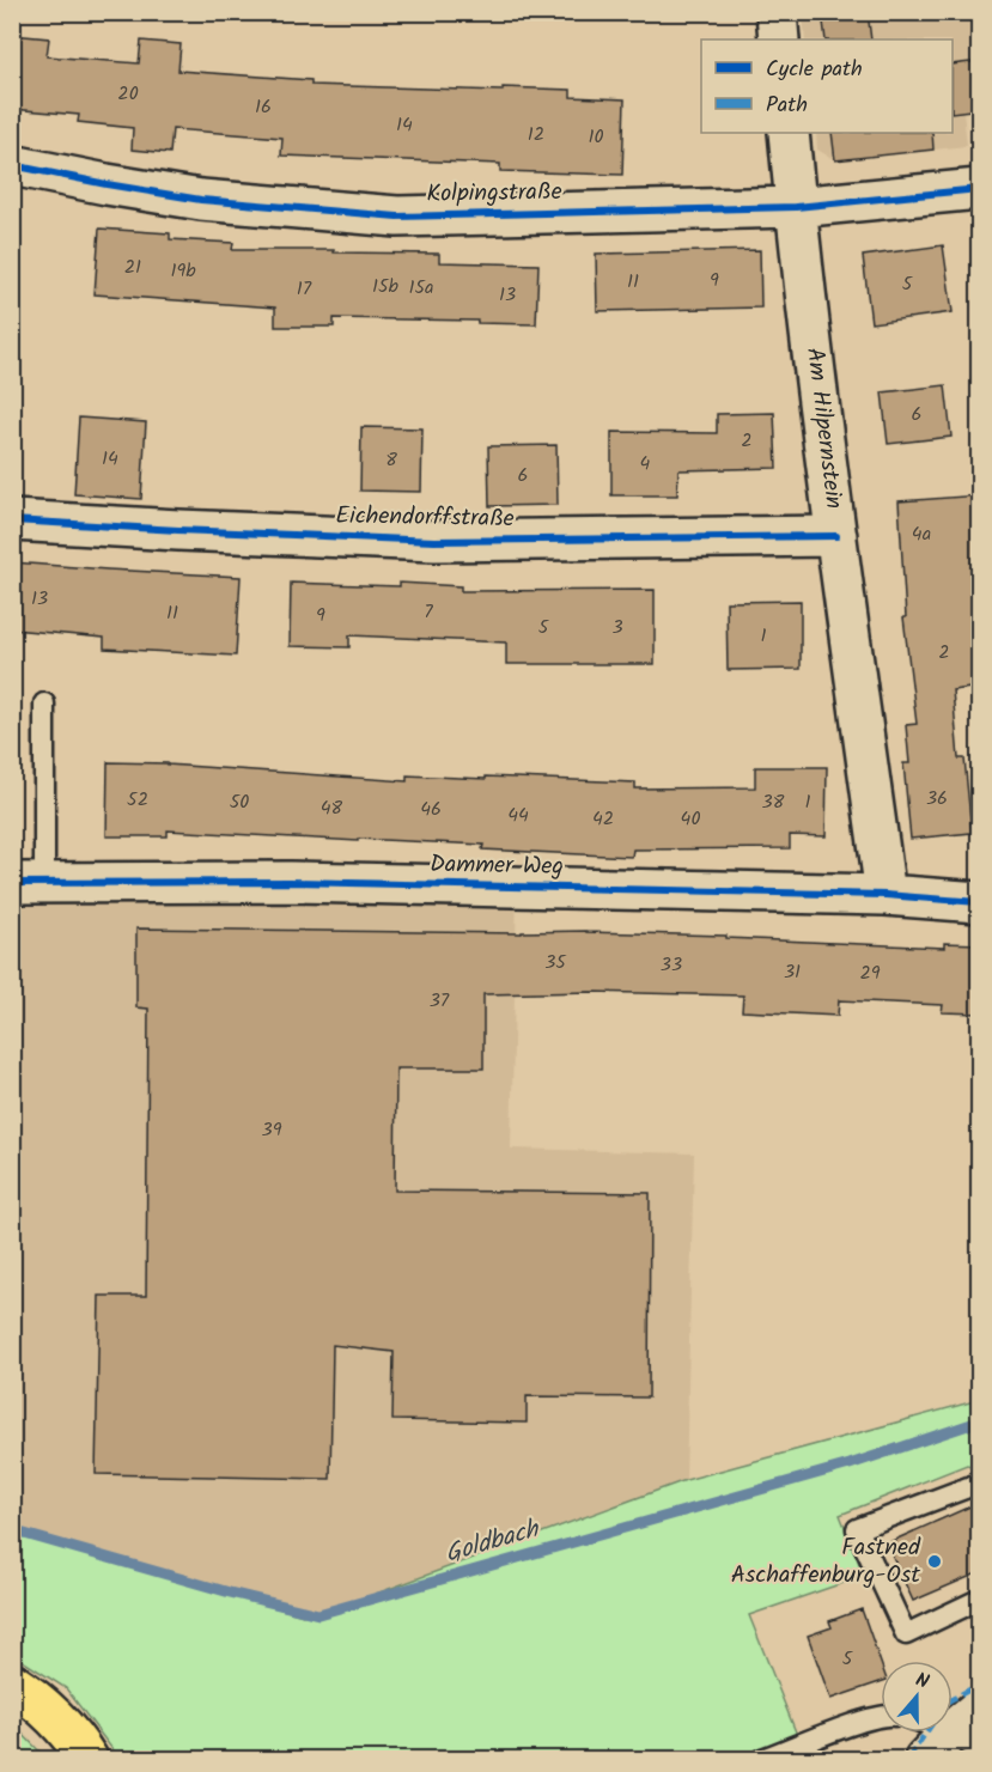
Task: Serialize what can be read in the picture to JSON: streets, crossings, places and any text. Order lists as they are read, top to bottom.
{
  "streets": {
    "street": [
      "Kolpingstraße",
      "Am Hilpernstein",
      "Eichendorffstraße",
      "Dammer Weg"
    ]
  },
  "crossings": [
    ["Kolpingstraße", "Am Hilpernstein"],
    ["Am Hilpernstein", "Eichendorffstraße"],
    ["Am Hilpernstein", "Dammer Weg"]
  ],
  "water": ["Goldbach"],
  "places": ["Fastned Aschaffenburg-Ost"],
  "house_numbers": [
    "20",
    "16",
    "14",
    "12",
    "10",
    "21",
    "19b",
    "9",
    "11",
    "5",
    "15b",
    "15a",
    "17",
    "13",
    "6",
    "2",
    "14",
    "8",
    "4",
    "6",
    "4a",
    "13",
    "7",
    "11",
    "9",
    "5",
    "3",
    "1",
    "2",
    "36",
    "52",
    "50",
    "38",
    "1",
    "48",
    "46",
    "44",
    "42",
    "40",
    "35",
    "33",
    "31",
    "29",
    "37",
    "39",
    "5"
  ],
  "legend": ["Cycle path", "Path"],
  "north": "top"
}
